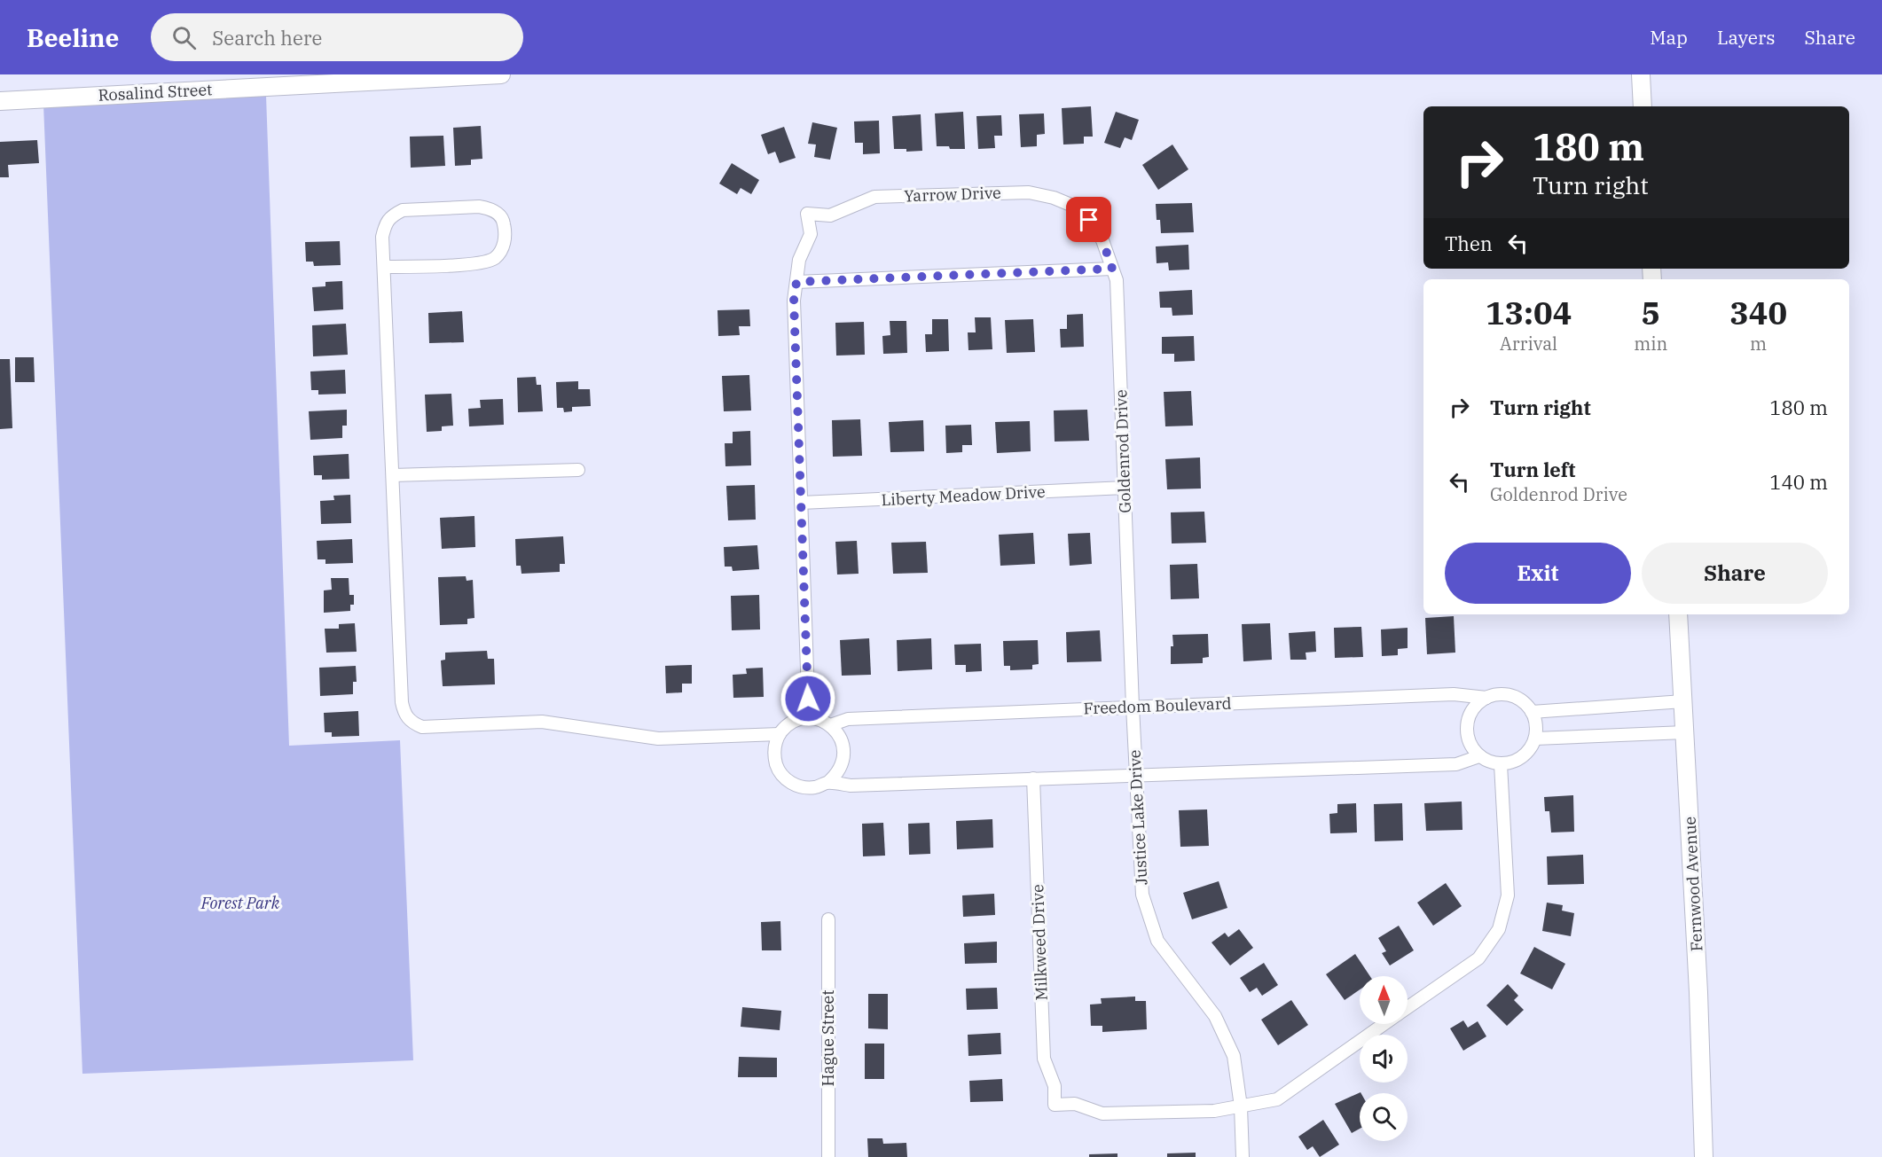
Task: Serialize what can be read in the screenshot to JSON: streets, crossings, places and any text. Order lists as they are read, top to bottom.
{
  "streets": {
    "street": [
      "Rosalind Street",
      "Yarrow Drive",
      "Goldenrod Drive",
      "Liberty Meadow Drive",
      "Freedom Boulevard",
      "Justice Lake Drive",
      "Fernwood Avenue",
      "Milkweed Drive",
      "Hague Street"
    ]
  },
  "crossings": [
    ["Yarrow Drive", "Goldenrod Drive"],
    ["Goldenrod Drive", "Liberty Meadow Drive"],
    ["Goldenrod Drive", "Freedom Boulevard"],
    ["Goldenrod Drive", "Justice Lake Drive"],
    ["Freedom Boulevard", "Justice Lake Drive"],
    ["Justice Lake Drive", "Milkweed Drive"]
  ],
  "parks": ["Forest Park"],
  "north": "top",
  "page": {
    "header": "Beeline",
    "search": "Search here",
    "nav": ["Map", "Layers", "Share"],
    "turn": ["180 m", "Turn right"],
    "then": "Then",
    "eta": [
      "13:04",
      "Arrival",
      "5",
      "min",
      "340",
      "m"
    ],
    "list": [
      {
        "name": "Turn right",
        "value": "180 m"
      },
      {
        "name": "Turn left",
        "note": "Goldenrod Drive",
        "value": "140 m"
      }
    ],
    "buttons": ["Exit", "Share"]
  }
}
